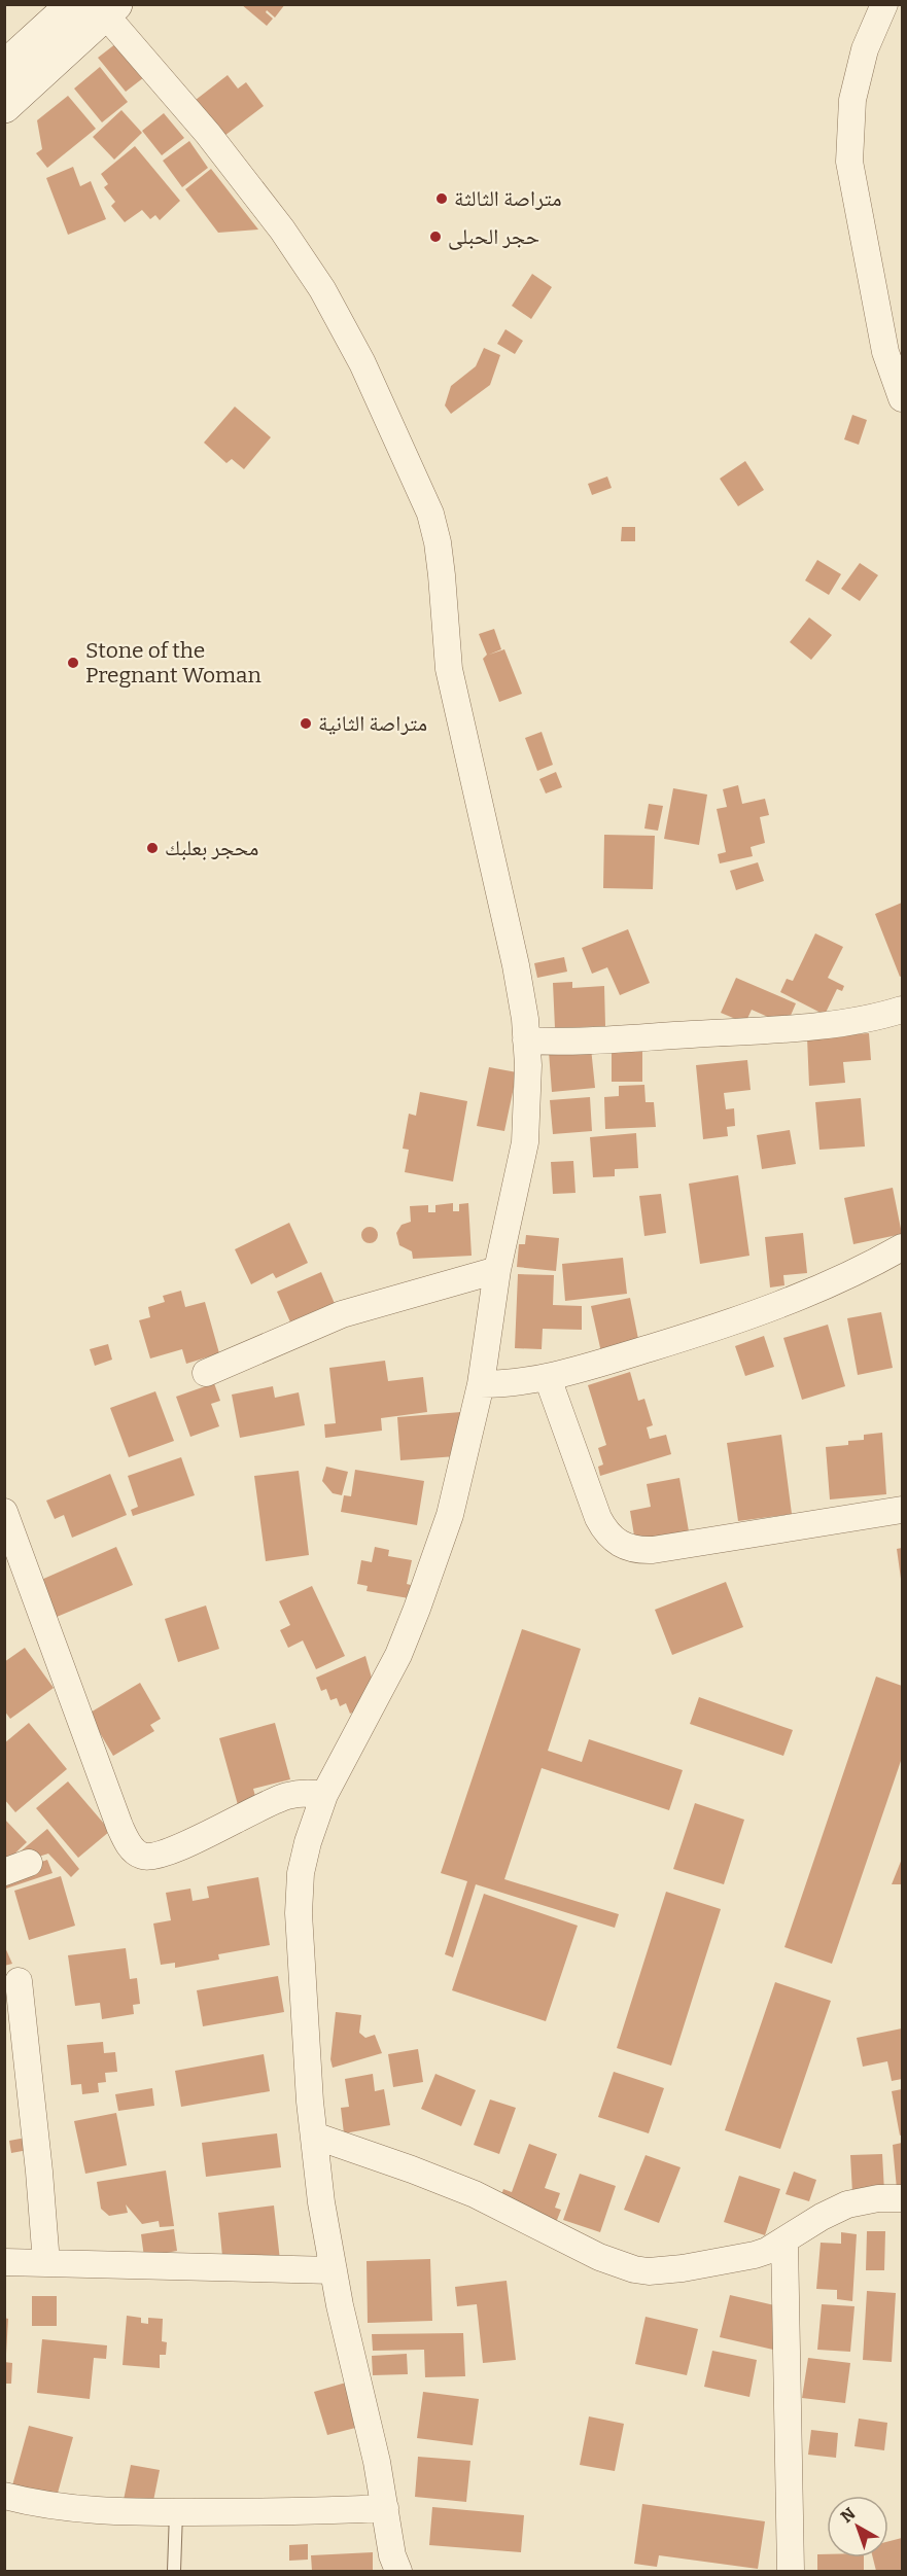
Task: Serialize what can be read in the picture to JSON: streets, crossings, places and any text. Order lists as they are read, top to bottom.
{
  "places": [
    "متراصة الثالثة",
    "حجر الحبلى",
    "Stone of the Pregnant Woman",
    "متراصة الثانية",
    "محجر بعلبك"
  ],
  "north": "top left"
}
